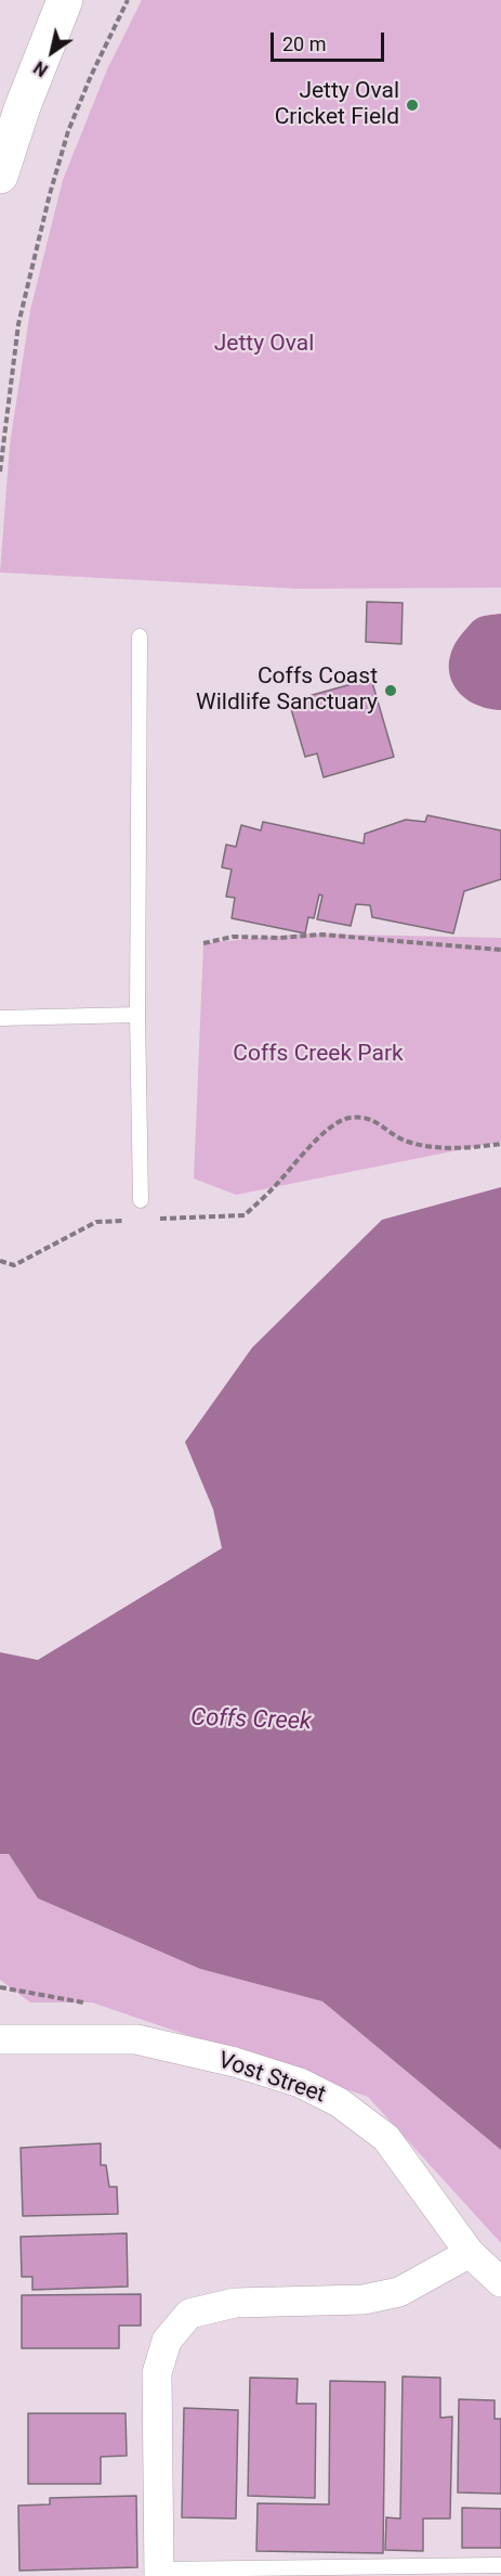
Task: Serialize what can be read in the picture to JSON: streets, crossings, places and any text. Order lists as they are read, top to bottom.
{
  "streets": {
    "street": ["Vost Street"]
  },
  "water": ["Coffs Creek"],
  "parks": ["Jetty Oval", "Coffs Creek Park"],
  "places": ["Jetty Oval Cricket Field", "Coffs Coast Wildlife Sanctuary"],
  "scale_bar": "20 m",
  "north": "bottom left"
}
